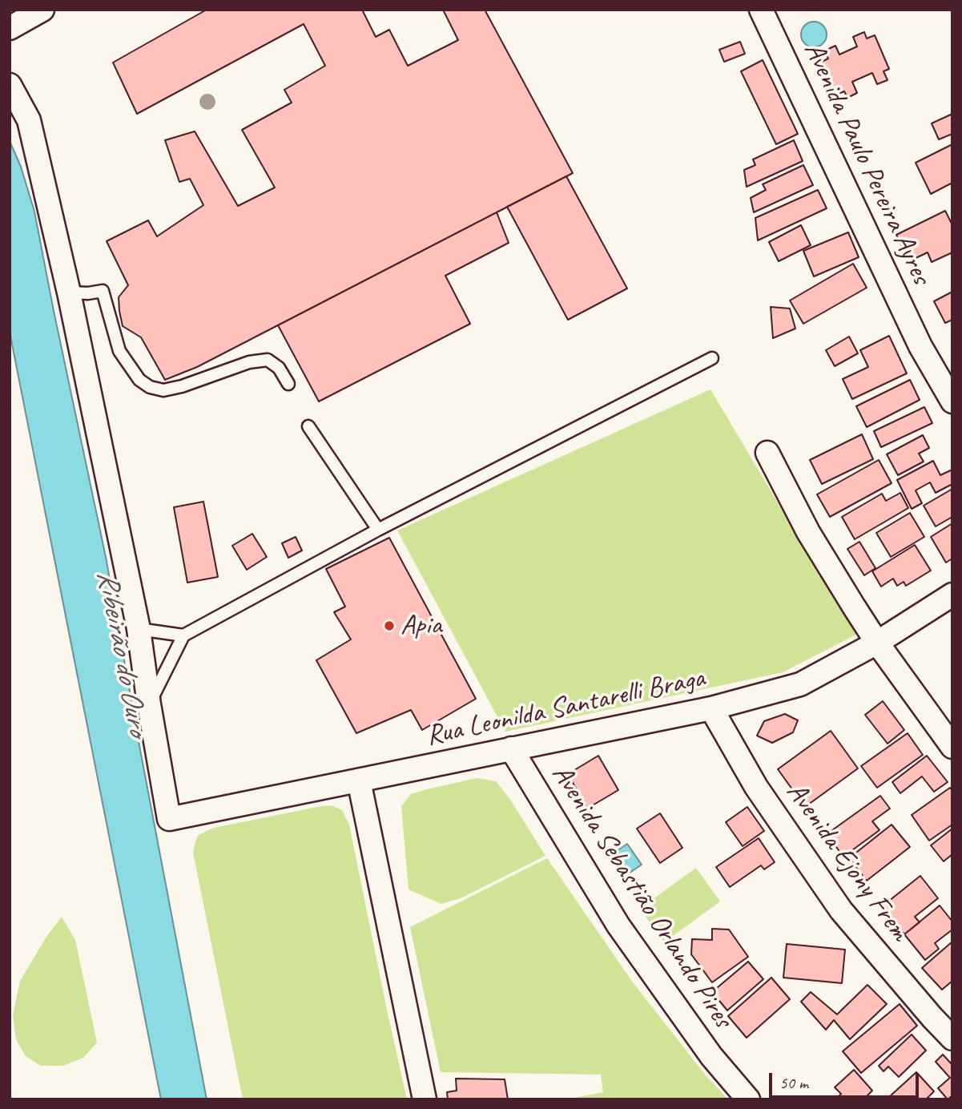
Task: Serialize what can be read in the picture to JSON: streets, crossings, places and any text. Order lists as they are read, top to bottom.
{
  "streets": {
    "street": [
      "Avenida Paulo Pereira Ayres",
      "Rua Leonilda Santarelli Braga",
      "Avenida Ejony Frem",
      "Avenida Sebastião Orlando Pires"
    ]
  },
  "crossings": [
    ["Rua Leonilda Santarelli Braga", "Avenida Ejony Frem"],
    ["Rua Leonilda Santarelli Braga", "Avenida Sebastião Orlando Pires"]
  ],
  "water": ["Ribeirão do Ouro"],
  "places": ["Apia"],
  "scale_bar": "50 m"
}
